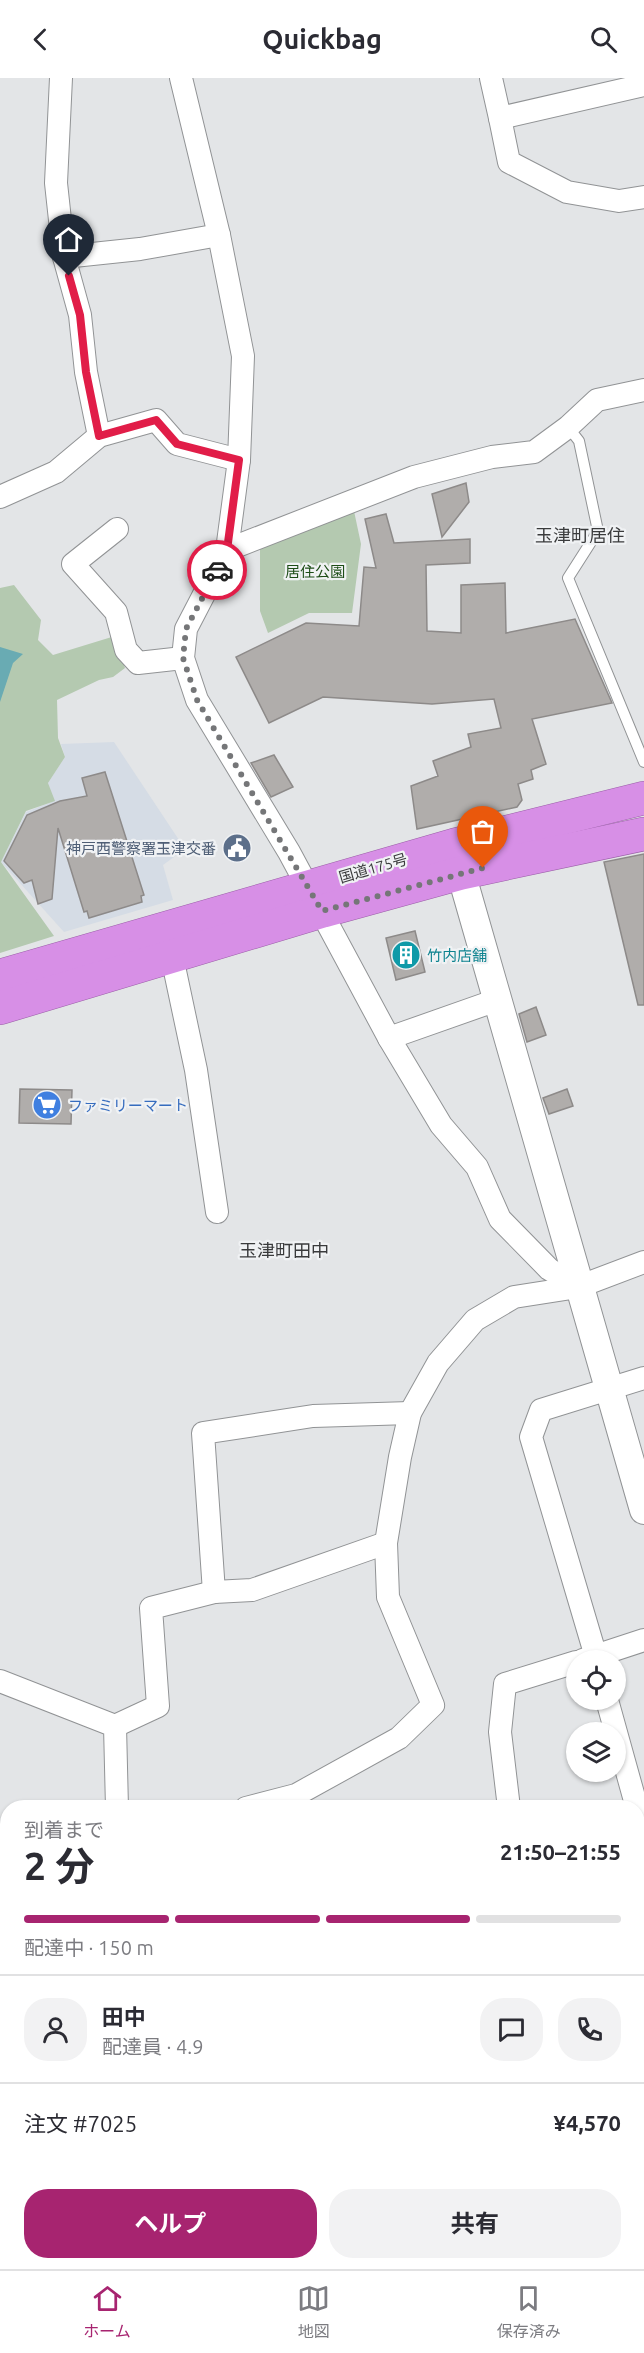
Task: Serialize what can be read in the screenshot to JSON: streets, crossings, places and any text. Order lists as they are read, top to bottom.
{
  "streets": {
    "highway": ["国道175号"]
  },
  "districts": ["玉津町居住", "玉津町田中"],
  "parks": ["居住公園"],
  "places": {
    "public building": ["神戸西警察署玉津交番"],
    "building": ["竹内店舗"],
    "supermarket": ["ファミリーマート"]
  },
  "page": {
    "header": "Quickbag",
    "heading": ["2 分", "到着まで", "21:50–21:55"],
    "panel": [
      "田中",
      "配達員 · 4.9",
      "注文 #7025",
      "¥4,570"
    ],
    "bar": "配達中 · 150 m",
    "buttons": ["ヘルプ", "共有"],
    "tabs": ["ホーム", "地図", "保存済み"]
  }
}
